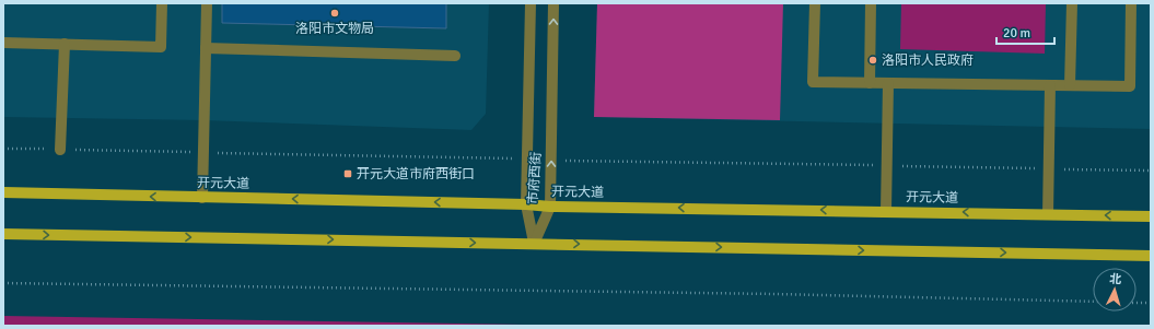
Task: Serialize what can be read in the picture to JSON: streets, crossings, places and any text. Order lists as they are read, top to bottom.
{
  "streets": {
    "main road": ["开元大道"],
    "street": ["市府西街"]
  },
  "crossings": [
    ["市府西街", "开元大道"]
  ],
  "places": {
    "other": ["洛阳市文物局", "洛阳市人民政府"],
    "transit": ["开元大道市府西街口"]
  },
  "scale_bar": "20 m",
  "north": "top"
}
